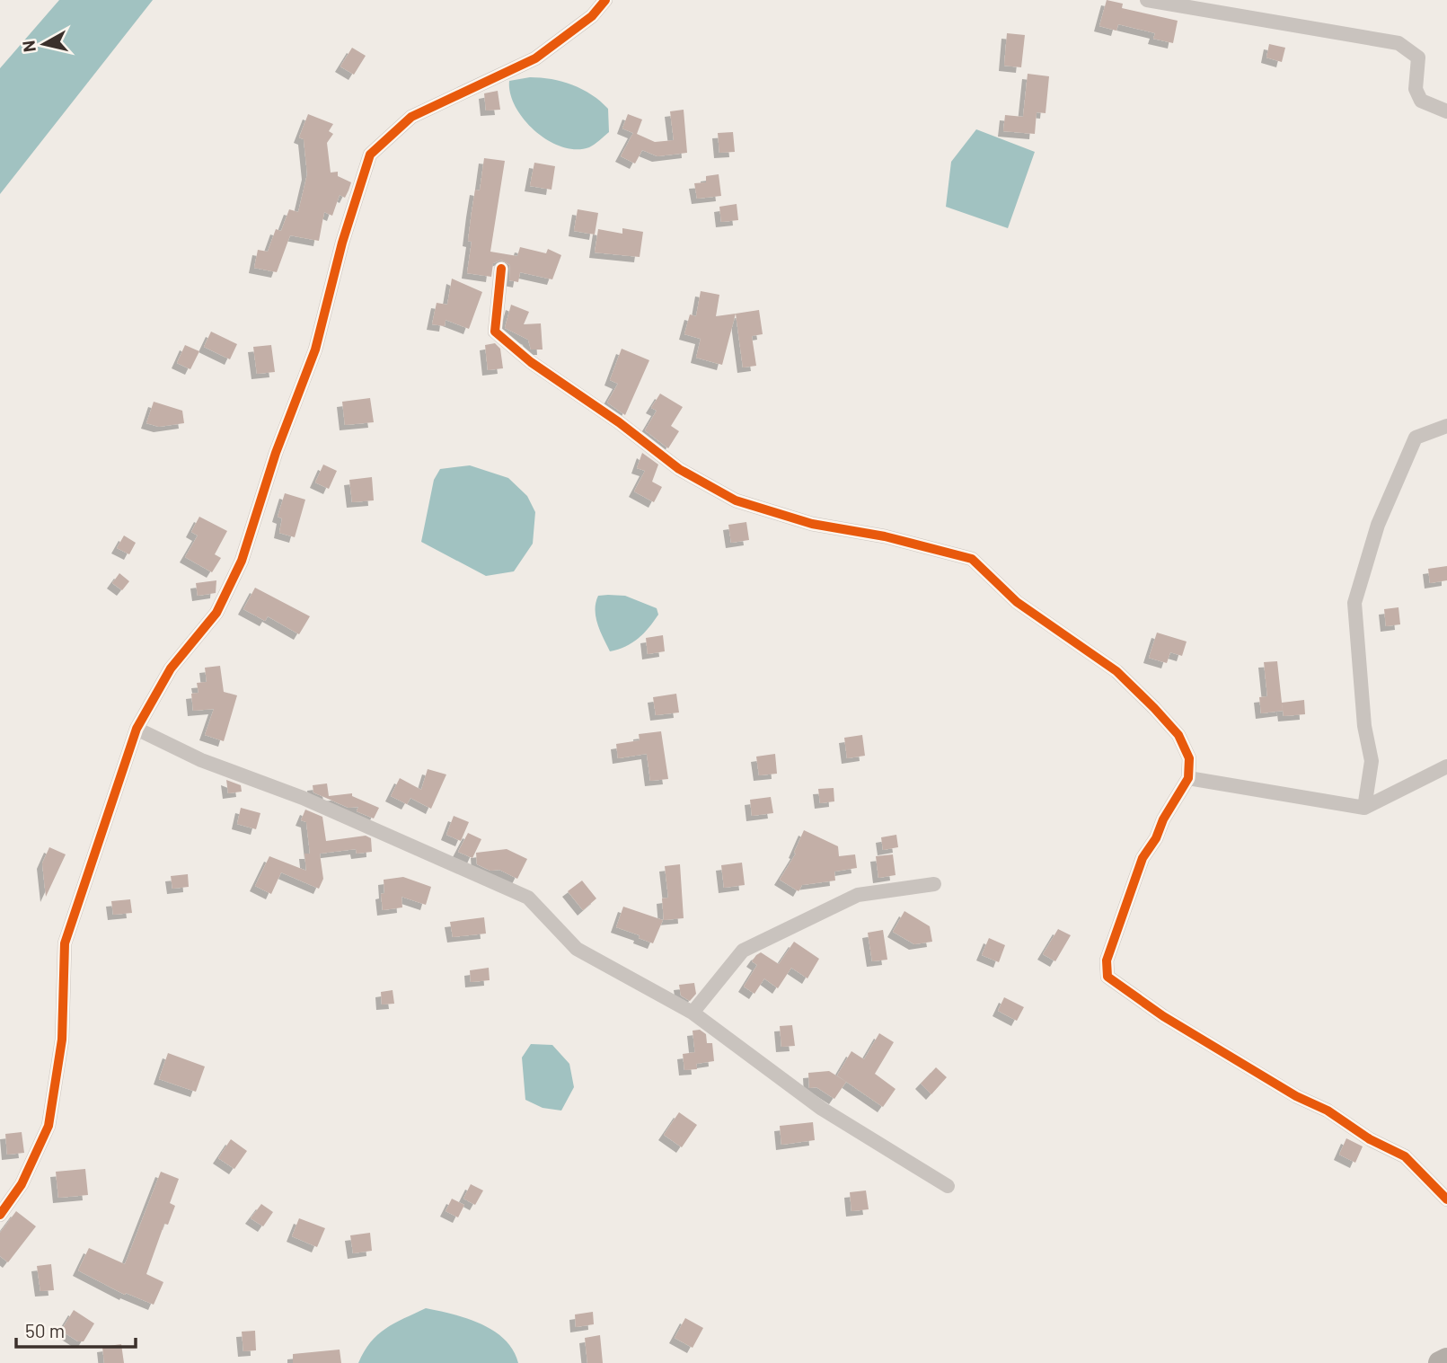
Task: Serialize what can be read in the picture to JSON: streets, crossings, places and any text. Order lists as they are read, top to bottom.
{
  "scale_bar": "50 m",
  "north": "left"
}
